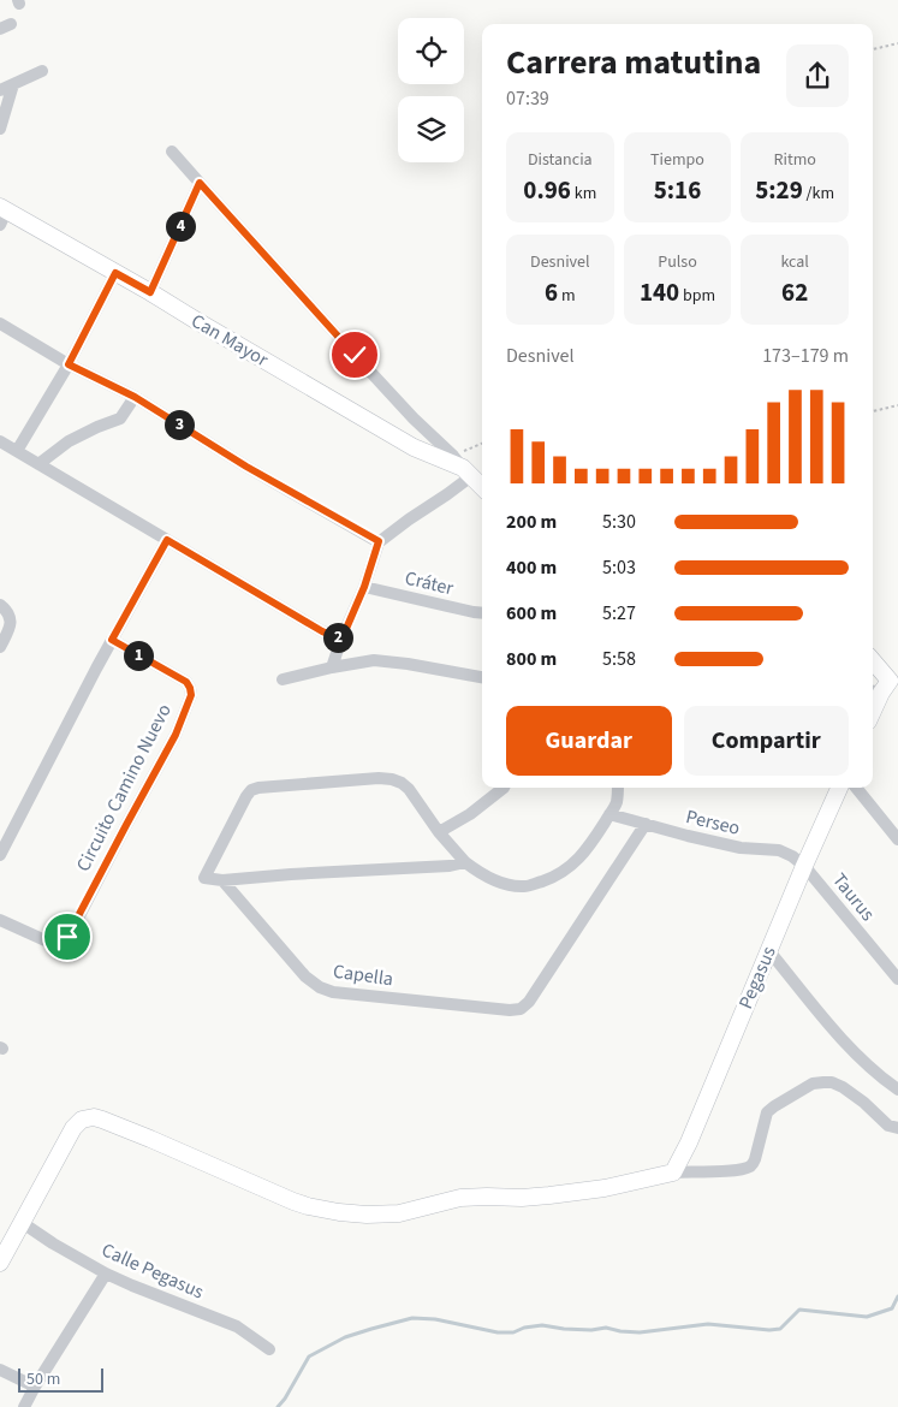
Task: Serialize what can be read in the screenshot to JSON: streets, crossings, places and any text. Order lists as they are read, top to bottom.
{
  "streets": {
    "street": [
      "Can Mayor",
      "Cráter",
      "Circuito Camino Nuevo",
      "Perseo",
      "Taurus",
      "Capella",
      "Pegasus",
      "Calle Pegasus"
    ]
  },
  "crossings": [
    ["Perseo", "Taurus"],
    ["Perseo", "Capella"],
    ["Perseo", "Pegasus"],
    ["Taurus", "Pegasus"]
  ],
  "scale_bar": "50 m",
  "page": {
    "heading": ["Carrera matutina", "07:39"],
    "stats": [
      ["Distancia", "0.96 km"],
      ["Tiempo", "5:16"],
      ["Ritmo", "5:29 /km"],
      ["Desnivel", "6 m"],
      ["Pulso", "140 bpm"],
      ["kcal", "62"]
    ],
    "pins": [
      "4",
      "3",
      "2",
      "1"
    ],
    "chart": ["Desnivel", "173–179 m"],
    "list": [
      {
        "name": "200 m",
        "note": "5:30"
      },
      {
        "name": "400 m",
        "note": "5:03"
      },
      {
        "name": "600 m",
        "note": "5:27"
      },
      {
        "name": "800 m",
        "note": "5:58"
      }
    ],
    "buttons": ["Guardar", "Compartir"],
    "scale": "50 m"
  }
}
